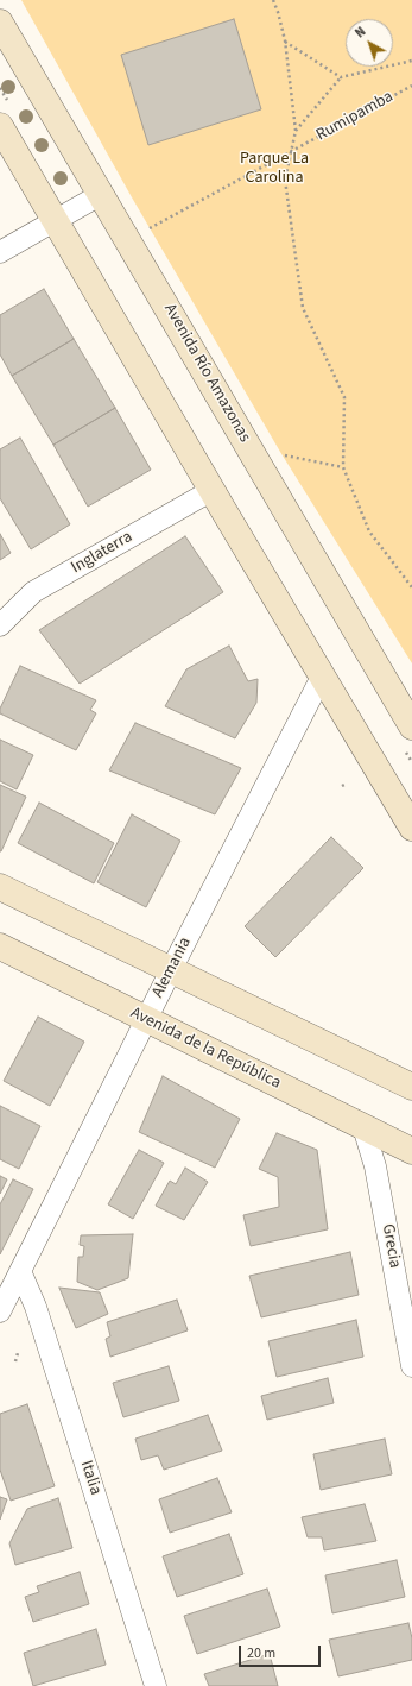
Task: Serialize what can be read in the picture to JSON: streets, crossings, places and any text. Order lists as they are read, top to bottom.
{
  "streets": {
    "main road": ["Avenida Río Amazonas", "Avenida de la República"],
    "street": [
      "Inglaterra",
      "Alemania",
      "Grecia",
      "Italia"
    ],
    "path": ["Rumipamba"]
  },
  "crossings": [
    ["Alemania", "Avenida de la República"],
    ["Alemania", "Italia"],
    ["Avenida de la República", "Grecia"]
  ],
  "parks": ["Parque La Carolina"],
  "scale_bar": "20 m",
  "north": "top left"
}
